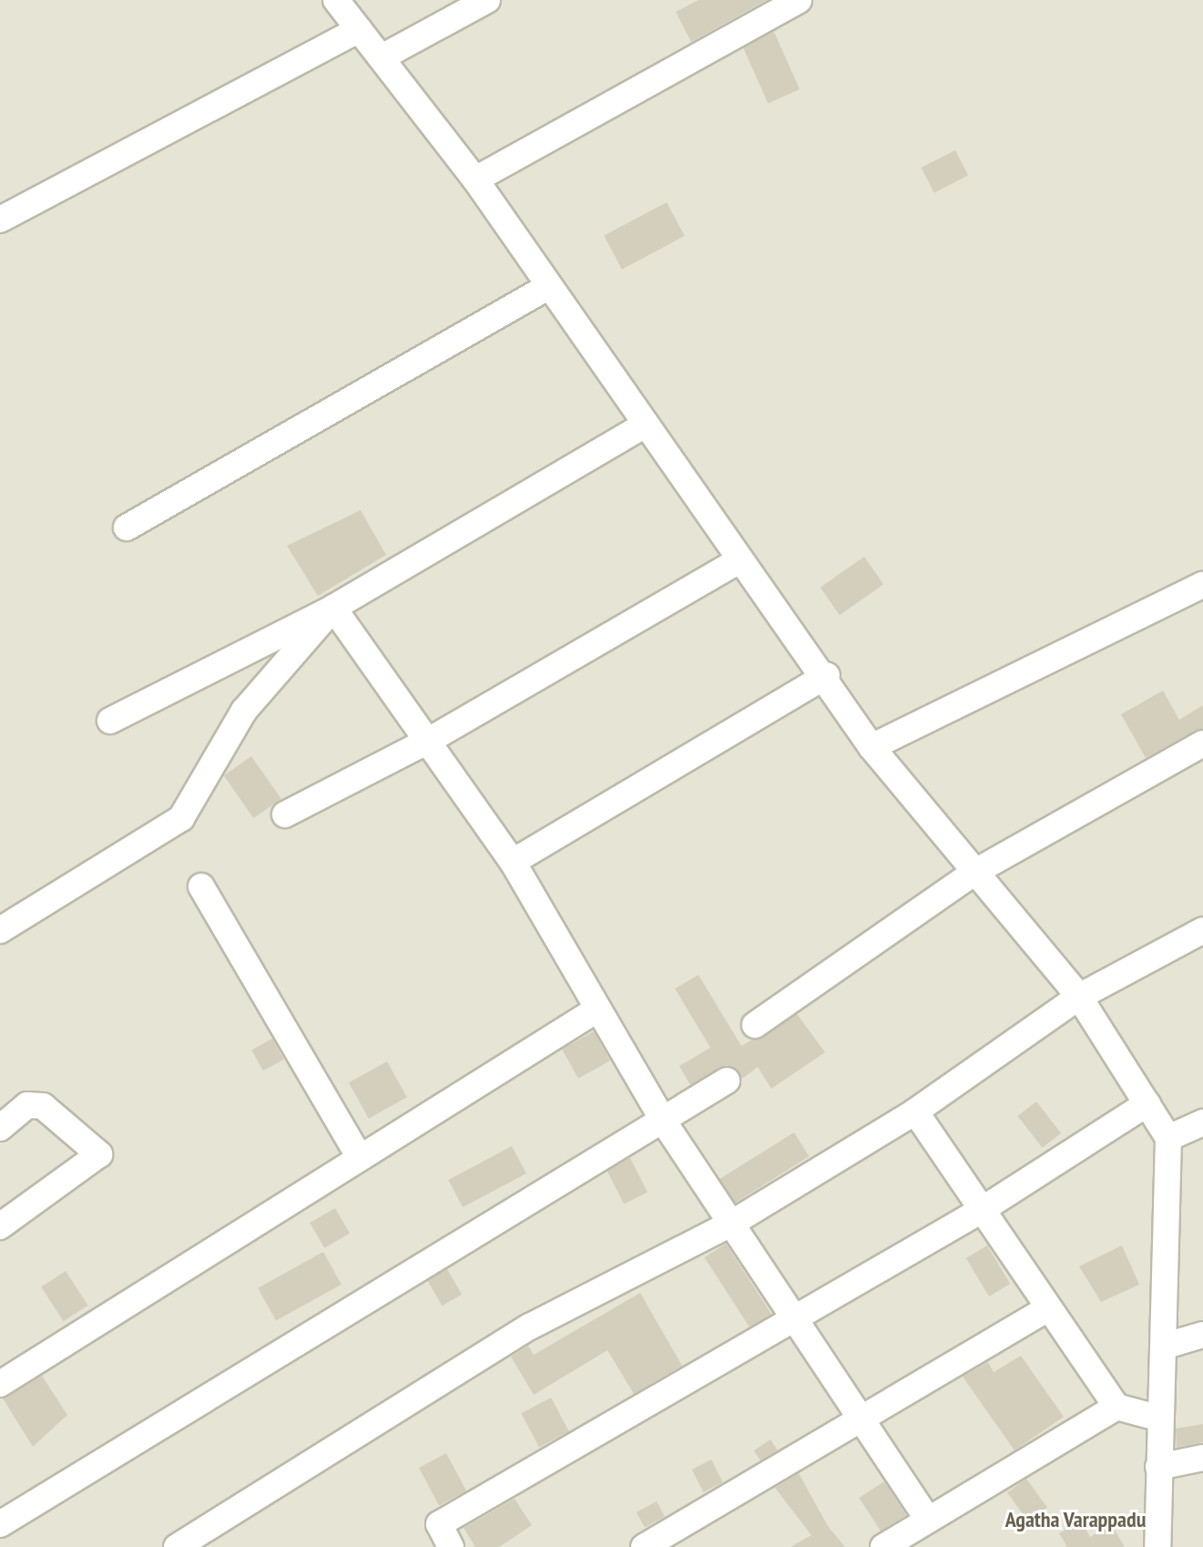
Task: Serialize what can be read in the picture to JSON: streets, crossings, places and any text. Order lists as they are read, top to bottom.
{
  "districts": ["Agatha Varappadu"]
}
